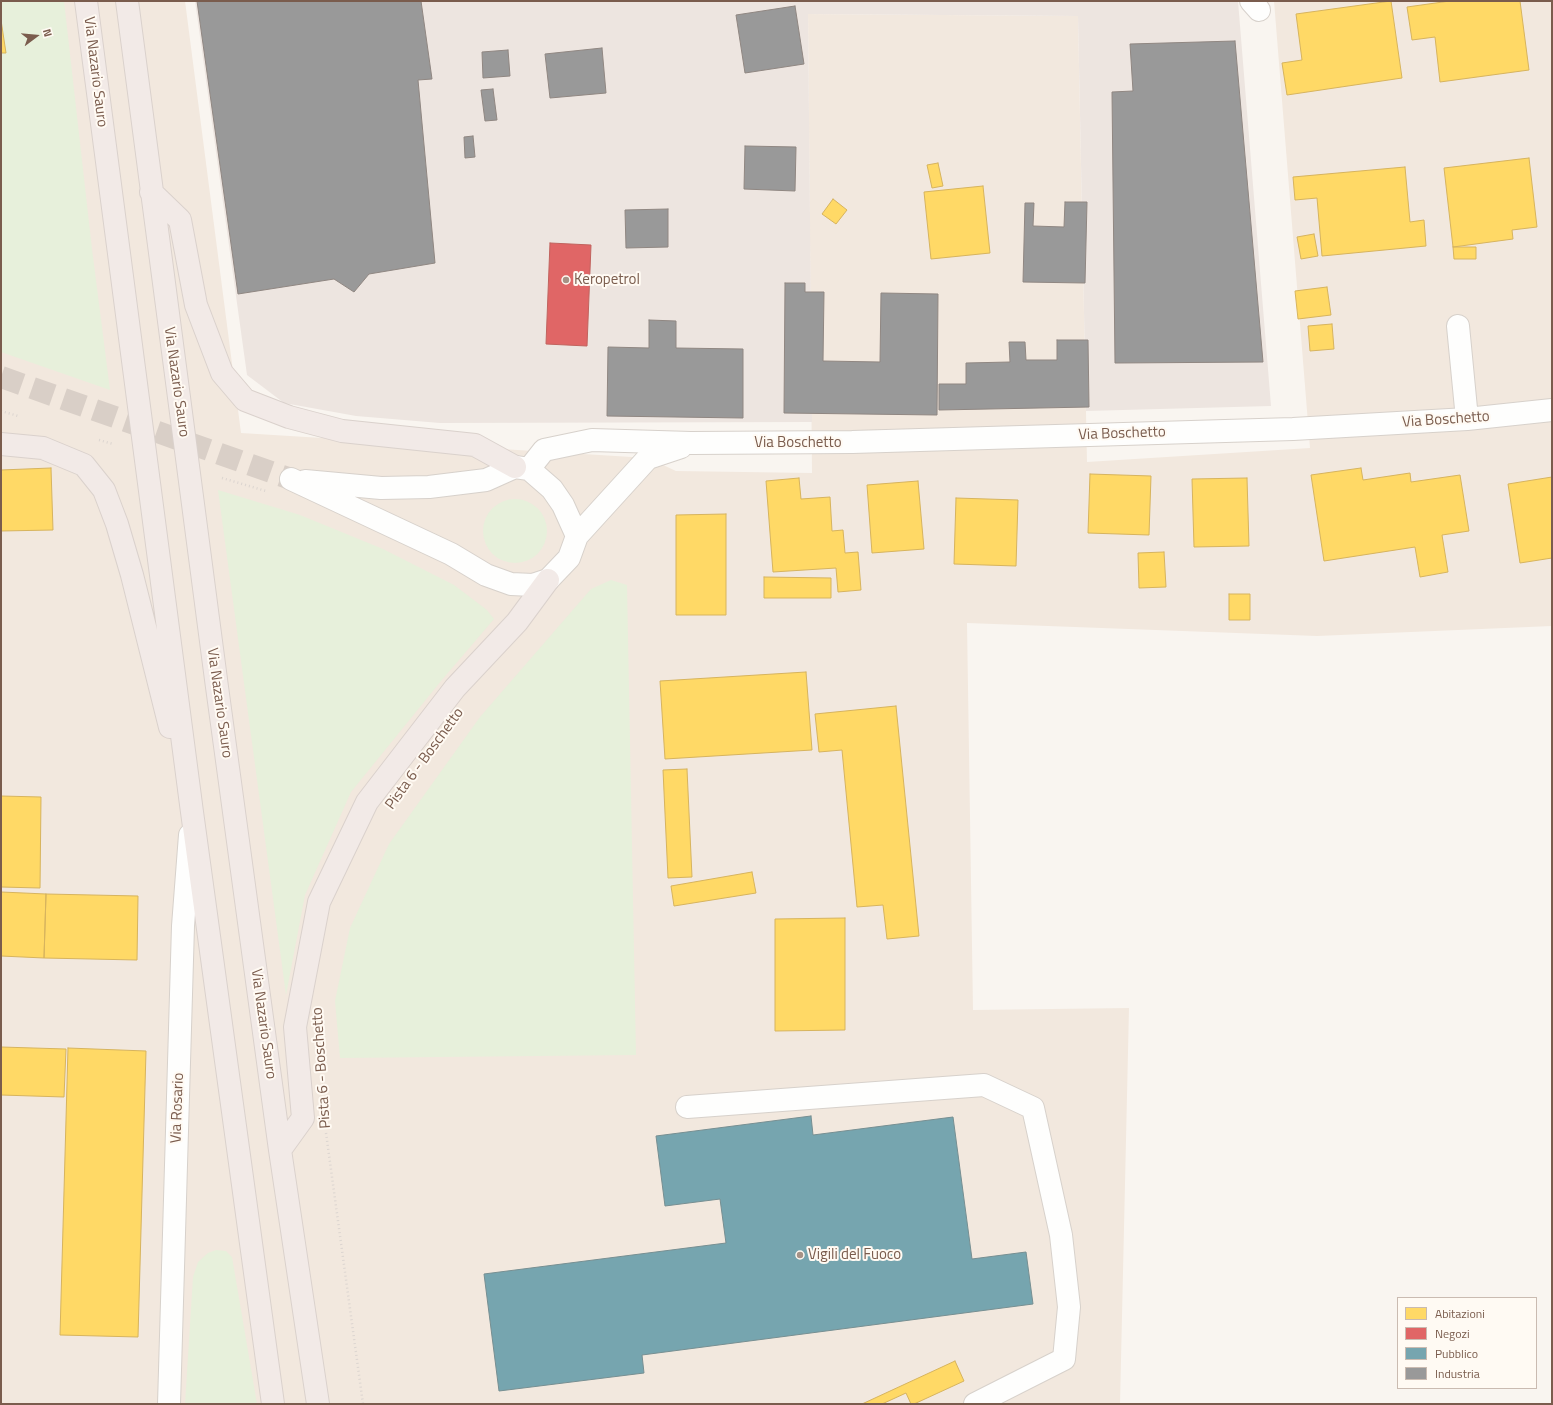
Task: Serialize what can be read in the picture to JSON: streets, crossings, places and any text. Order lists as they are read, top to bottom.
{
  "streets": {
    "highway": ["Via Nazario Sauro"],
    "street": ["Via Boschetto", "Via Rosario"],
    "path": ["Pista 6 - Boschetto"]
  },
  "crossings": [
    ["Via Nazario Sauro", "Via Rosario"]
  ],
  "places": ["Keropetrol", "Vigili del Fuoco"],
  "legend": [
    "Abitazioni",
    "Negozi",
    "Pubblico",
    "Industria"
  ],
  "north": "right"
}
